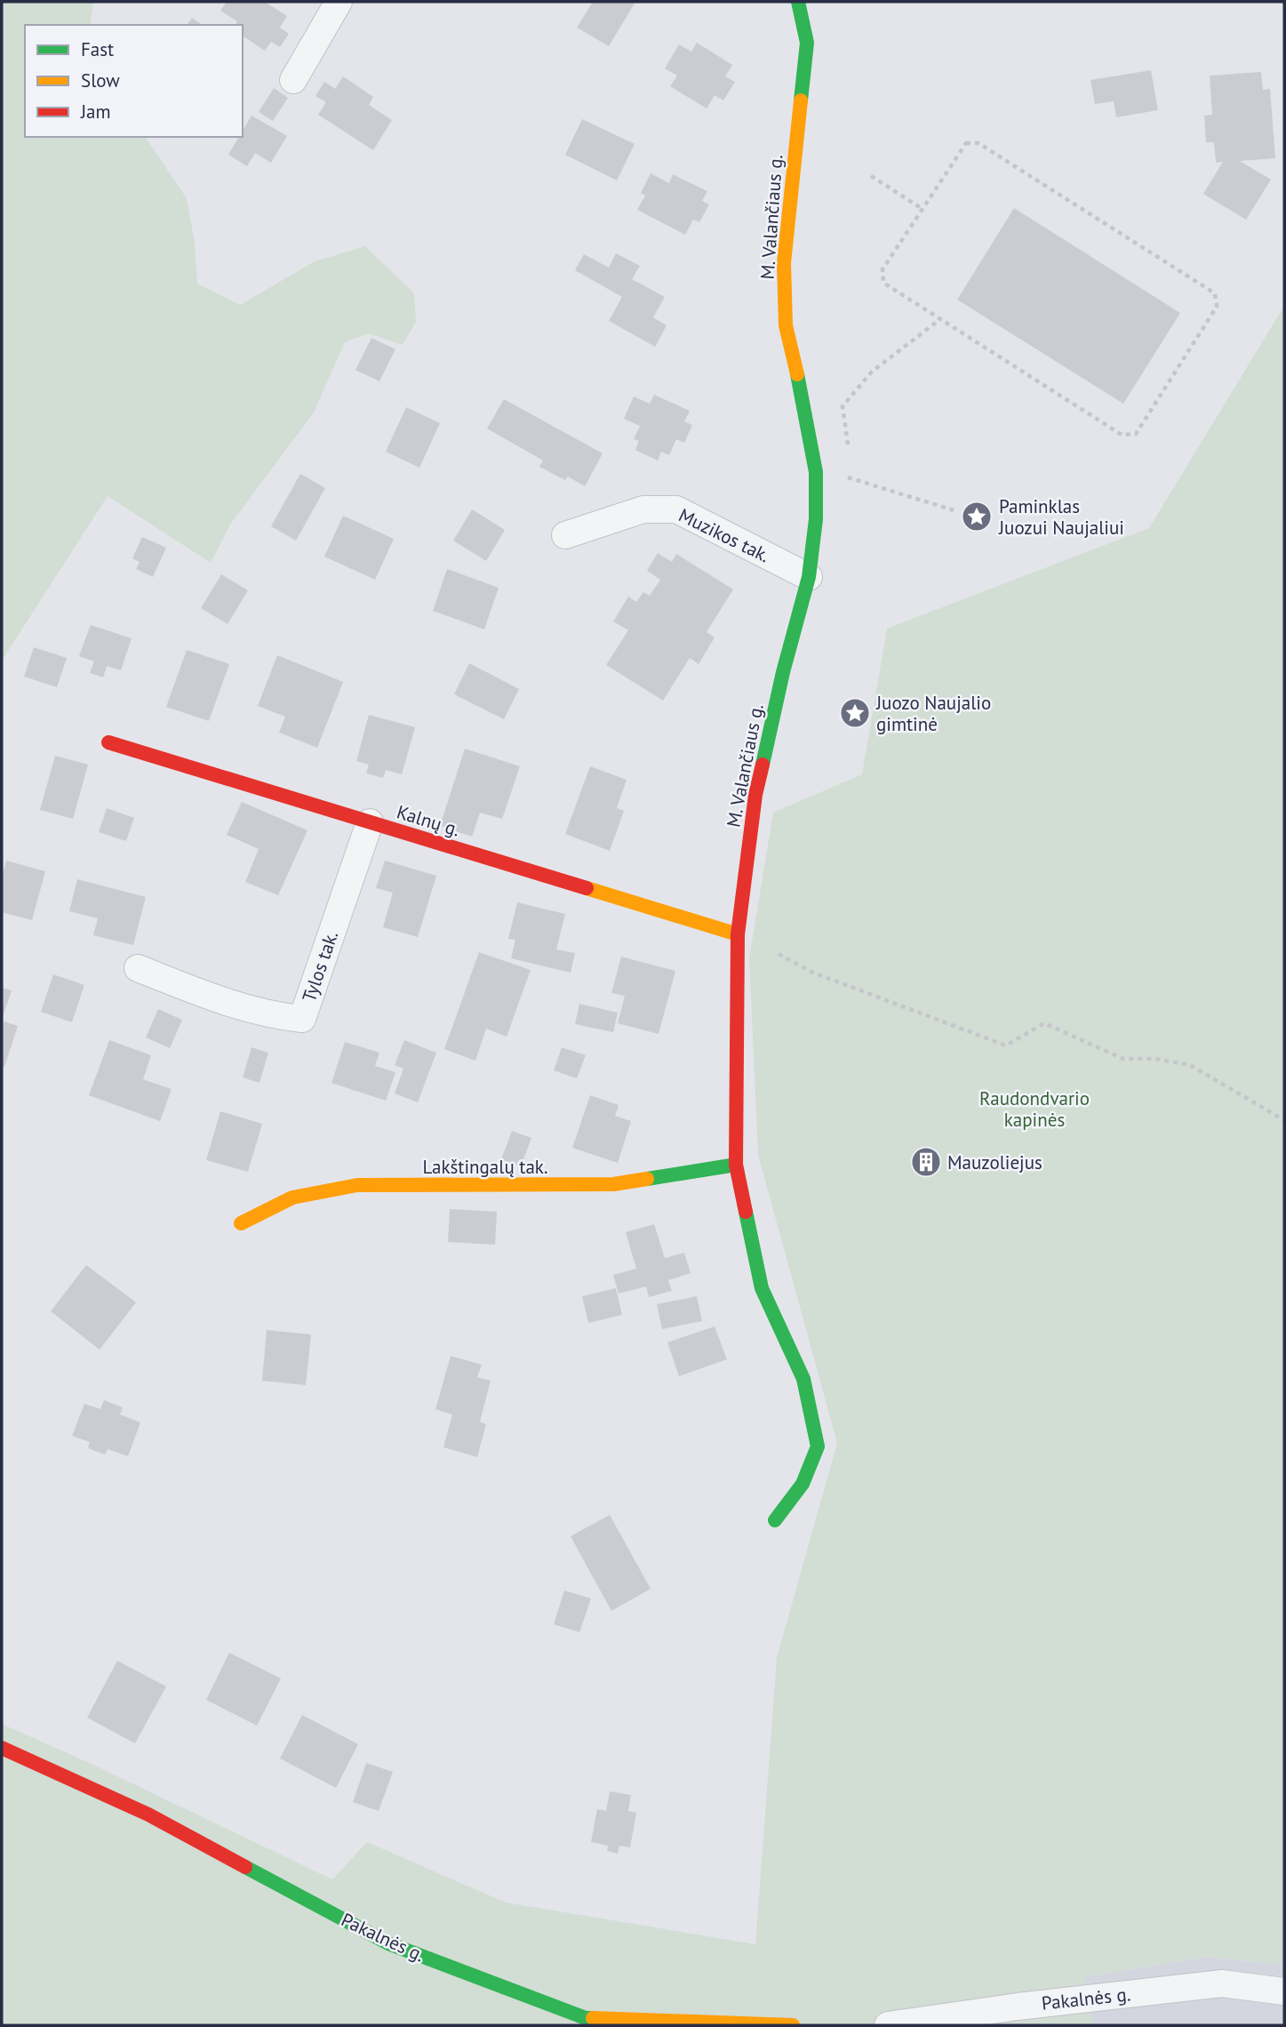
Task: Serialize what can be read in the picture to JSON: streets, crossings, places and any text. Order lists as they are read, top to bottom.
{
  "streets": {
    "street": [
      "M. Valančiaus g.",
      "Muzikos tak.",
      "Kalnų g.",
      "Tylos tak.",
      "Lakštingalų tak.",
      "Pakalnės g."
    ]
  },
  "crossings": [
    ["M. Valančiaus g.", "Muzikos tak."],
    ["M. Valančiaus g.", "Kalnų g."],
    ["M. Valančiaus g.", "Lakštingalų tak."],
    ["Kalnų g.", "Tylos tak."]
  ],
  "parks": ["Raudondvario kapinės"],
  "places": {
    "place": ["Paminklas Juozui Naujaliui", "Juozo Naujalio gimtinė"],
    "building": ["Mauzoliejus"]
  },
  "legend": ["Fast", "Slow", "Jam"]
}
